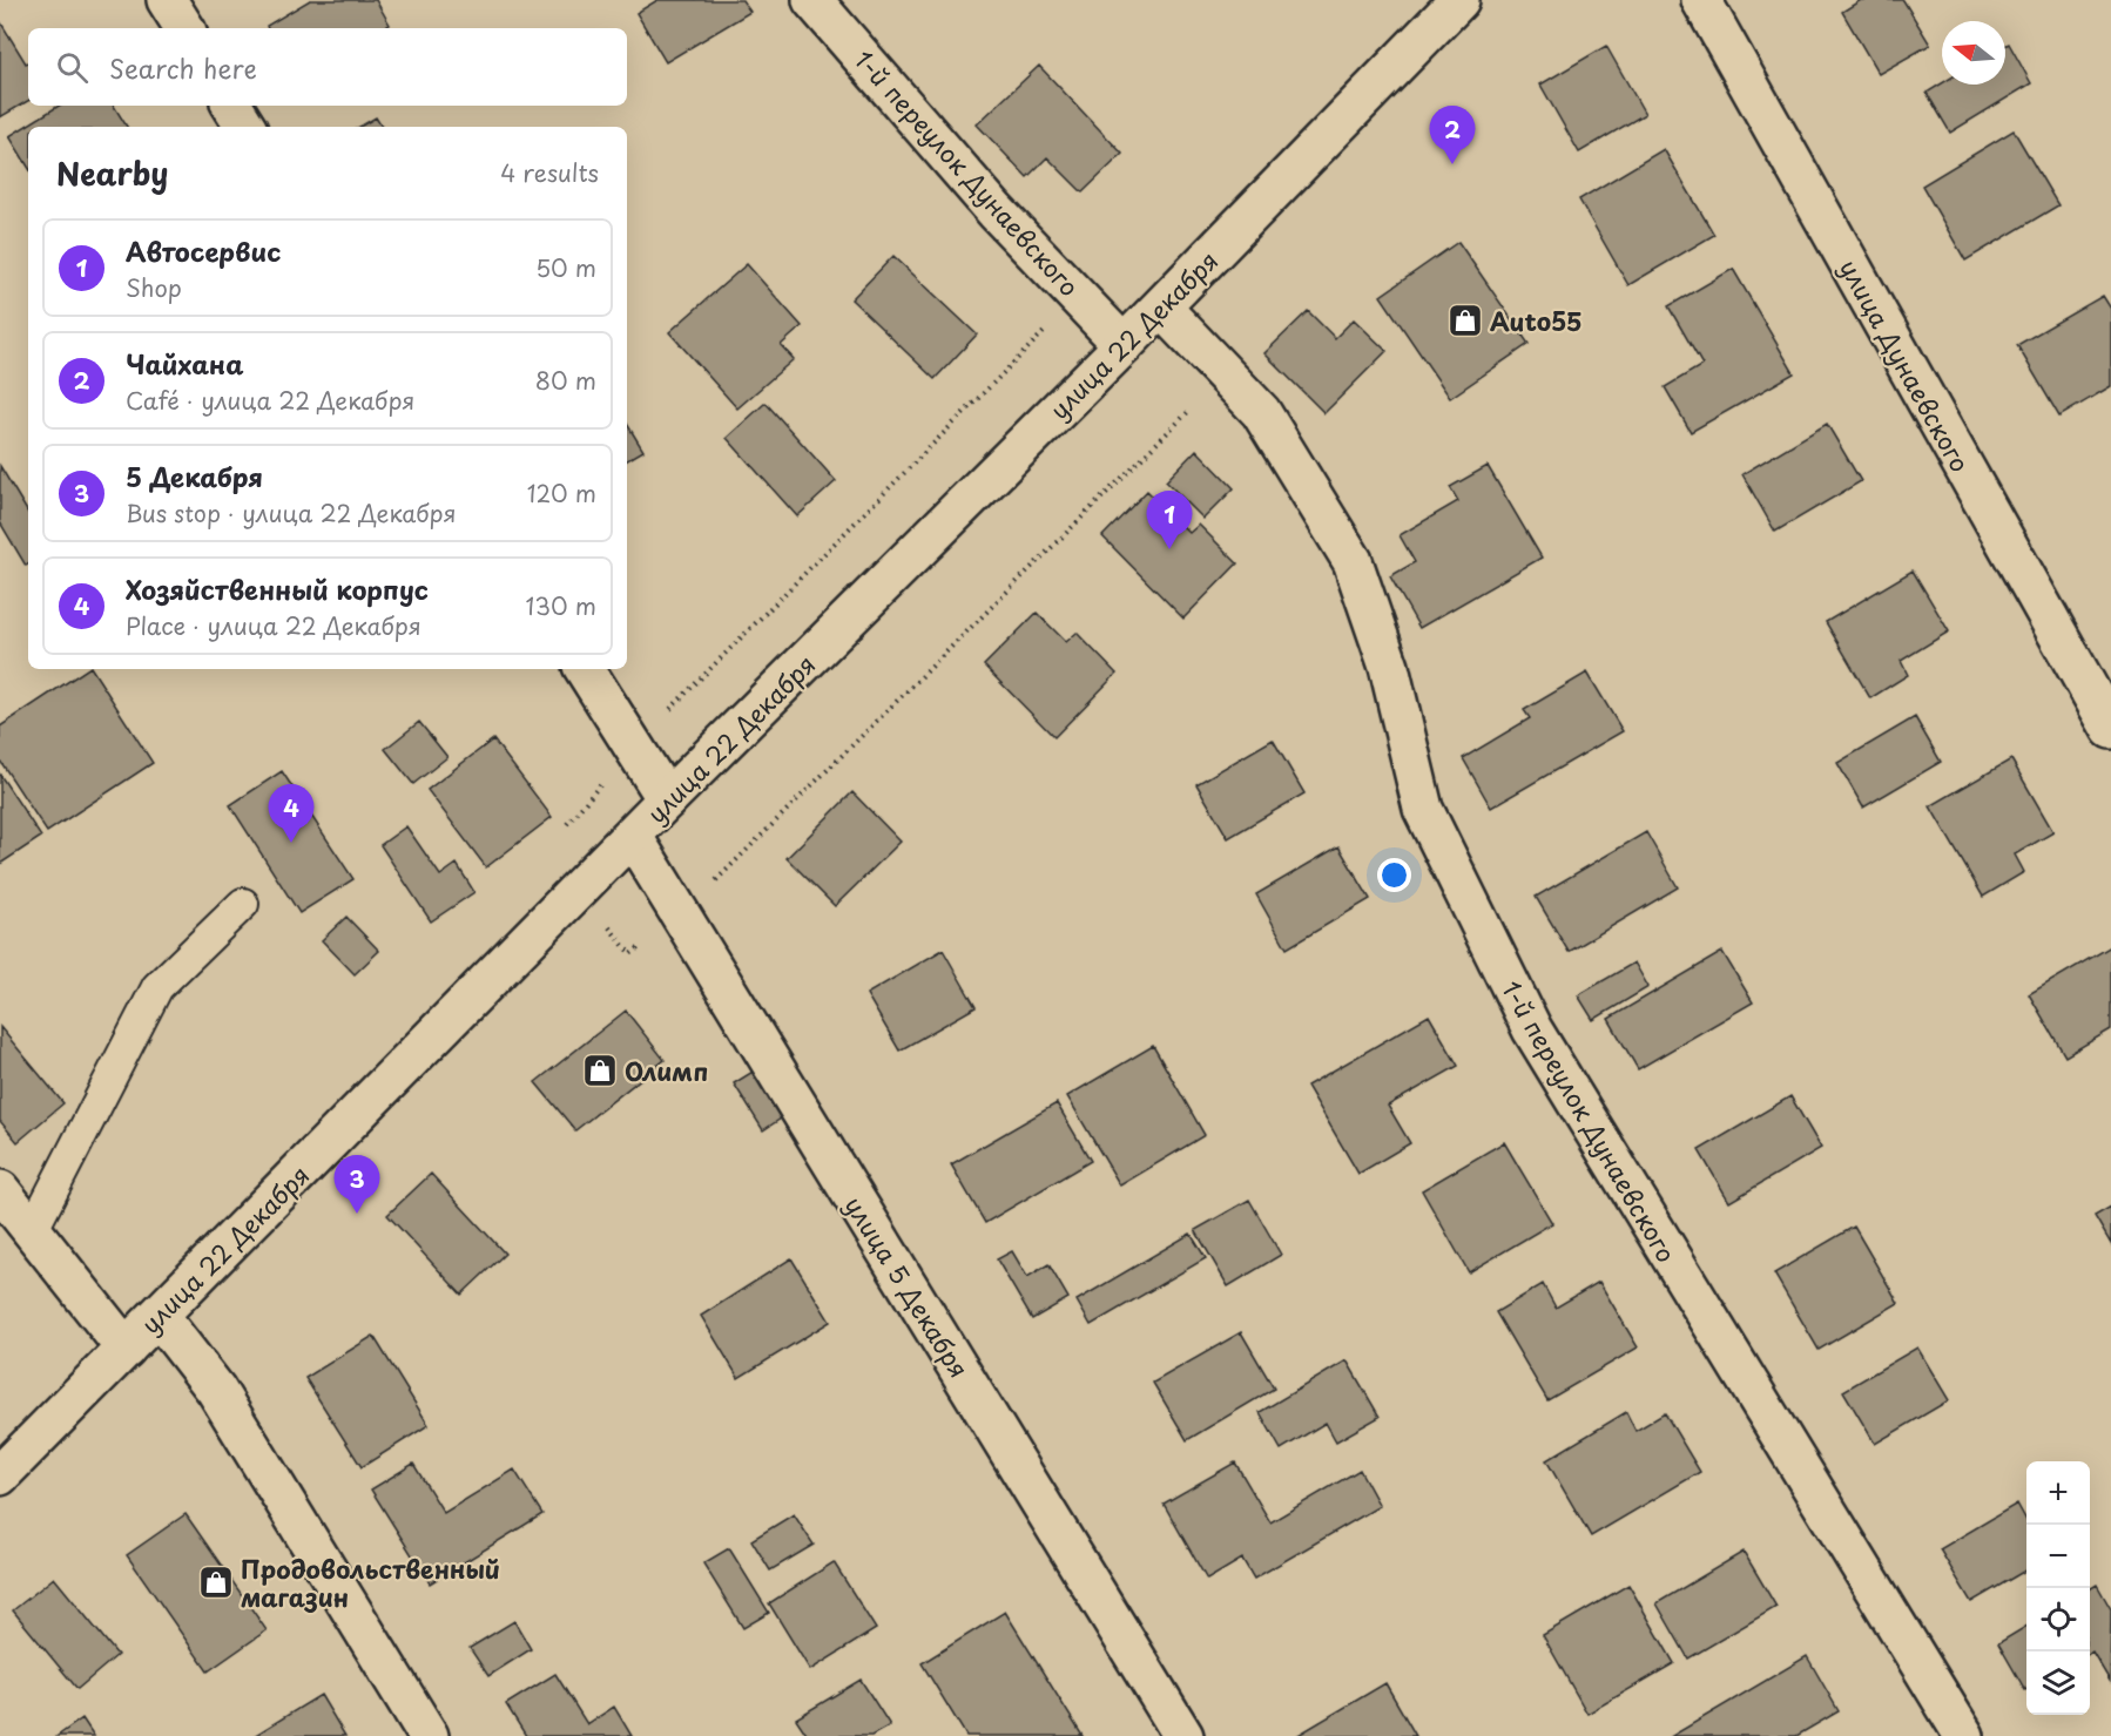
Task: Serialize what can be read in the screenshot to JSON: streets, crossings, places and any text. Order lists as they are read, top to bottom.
{
  "streets": {
    "street": [
      "1-й переулок Дунаевского",
      "улица 22 Декабря",
      "улица Дунаевского",
      "улица 5 Декабря"
    ]
  },
  "crossings": [
    ["1-й переулок Дунаевского", "улица 22 Декабря"],
    ["улица 22 Декабря", "улица 5 Декабря"]
  ],
  "places": {
    "shop": ["Auto55", "Олимп", "Продовольственный магазин"]
  },
  "north": "left",
  "page": {
    "search": "Search here",
    "pins": [
      "2",
      "1",
      "4",
      "3"
    ],
    "heading": ["Nearby", "4 results"],
    "list": [
      {
        "mark": "1",
        "name": "Автосервис",
        "note": "Shop",
        "value": "50 m"
      },
      {
        "mark": "2",
        "name": "Чайхана",
        "note": "Café · улица 22 Декабря",
        "value": "80 m"
      },
      {
        "mark": "3",
        "name": "5 Декабря",
        "note": "Bus stop · улица 22 Декабря",
        "value": "120 m"
      },
      {
        "mark": "4",
        "name": "Хозяйственный корпус",
        "note": "Place · улица 22 Декабря",
        "value": "130 m"
      }
    ],
    "map_buttons": ["+", "−"]
  }
}
